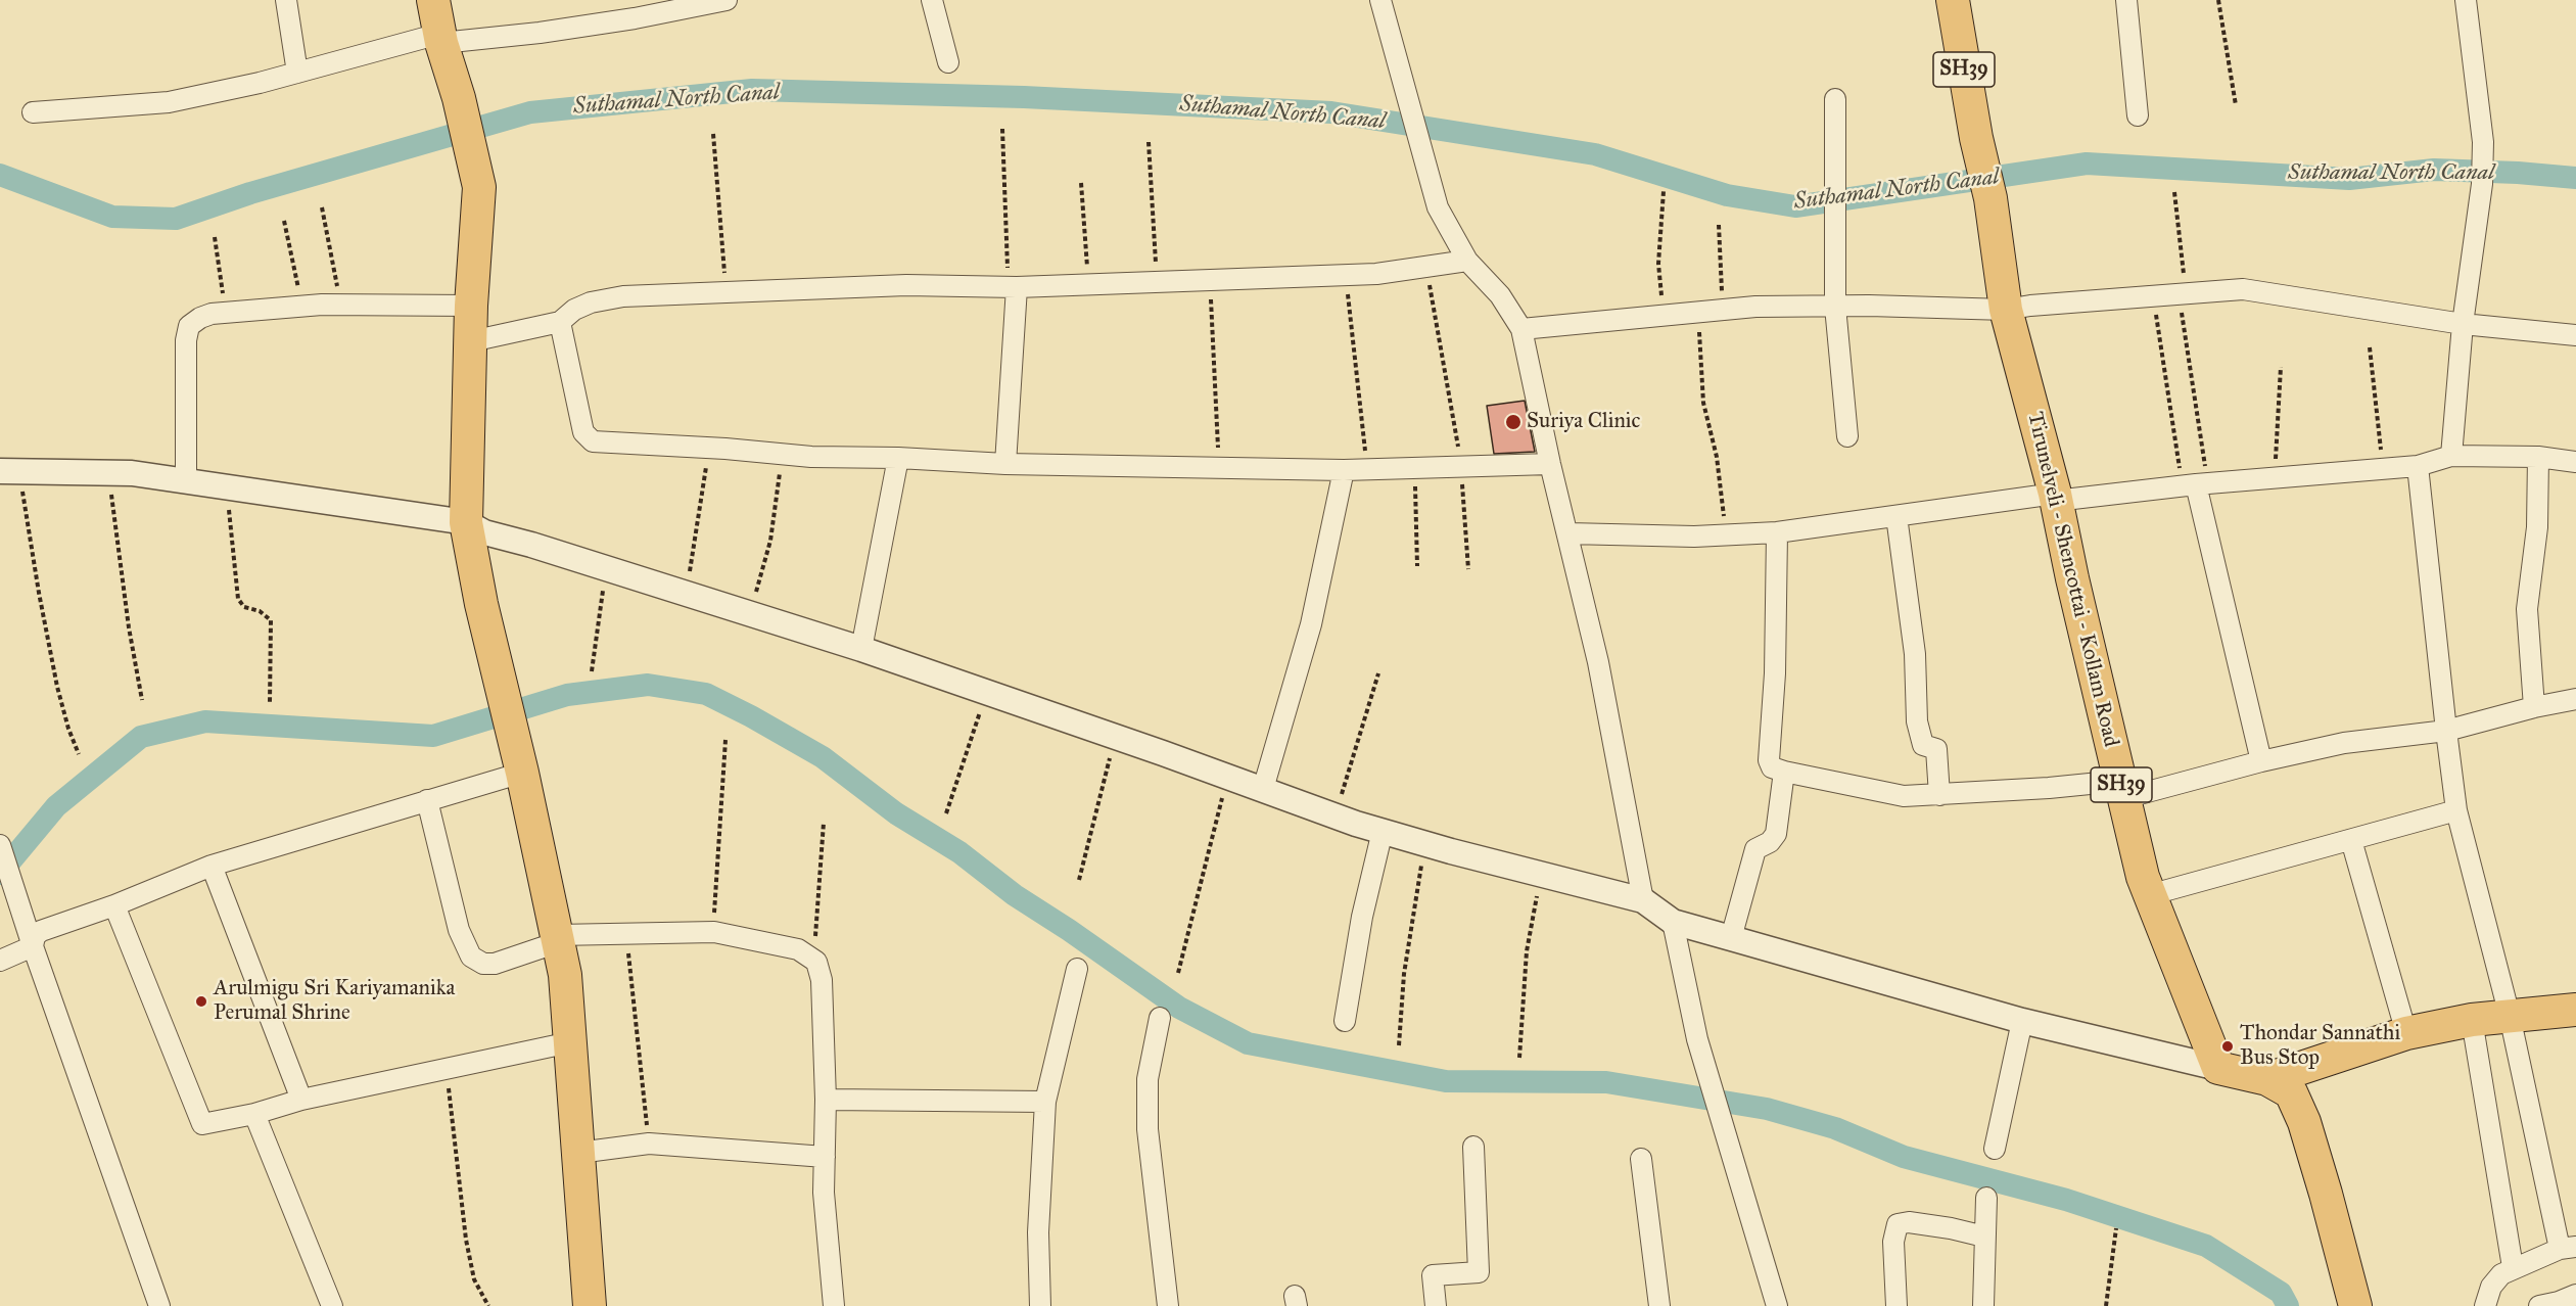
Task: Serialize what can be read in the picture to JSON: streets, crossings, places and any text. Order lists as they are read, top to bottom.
{
  "streets": {
    "main road": ["SH39", "Tirunelveli - Shencottai - Kollam Road"]
  },
  "water": ["Suthamal North Canal"],
  "places": ["Suriya Clinic", "Arulmigu Sri Kariyamanika Perumal Shrine", "Thondar Sannathi Bus Stop"]
}
